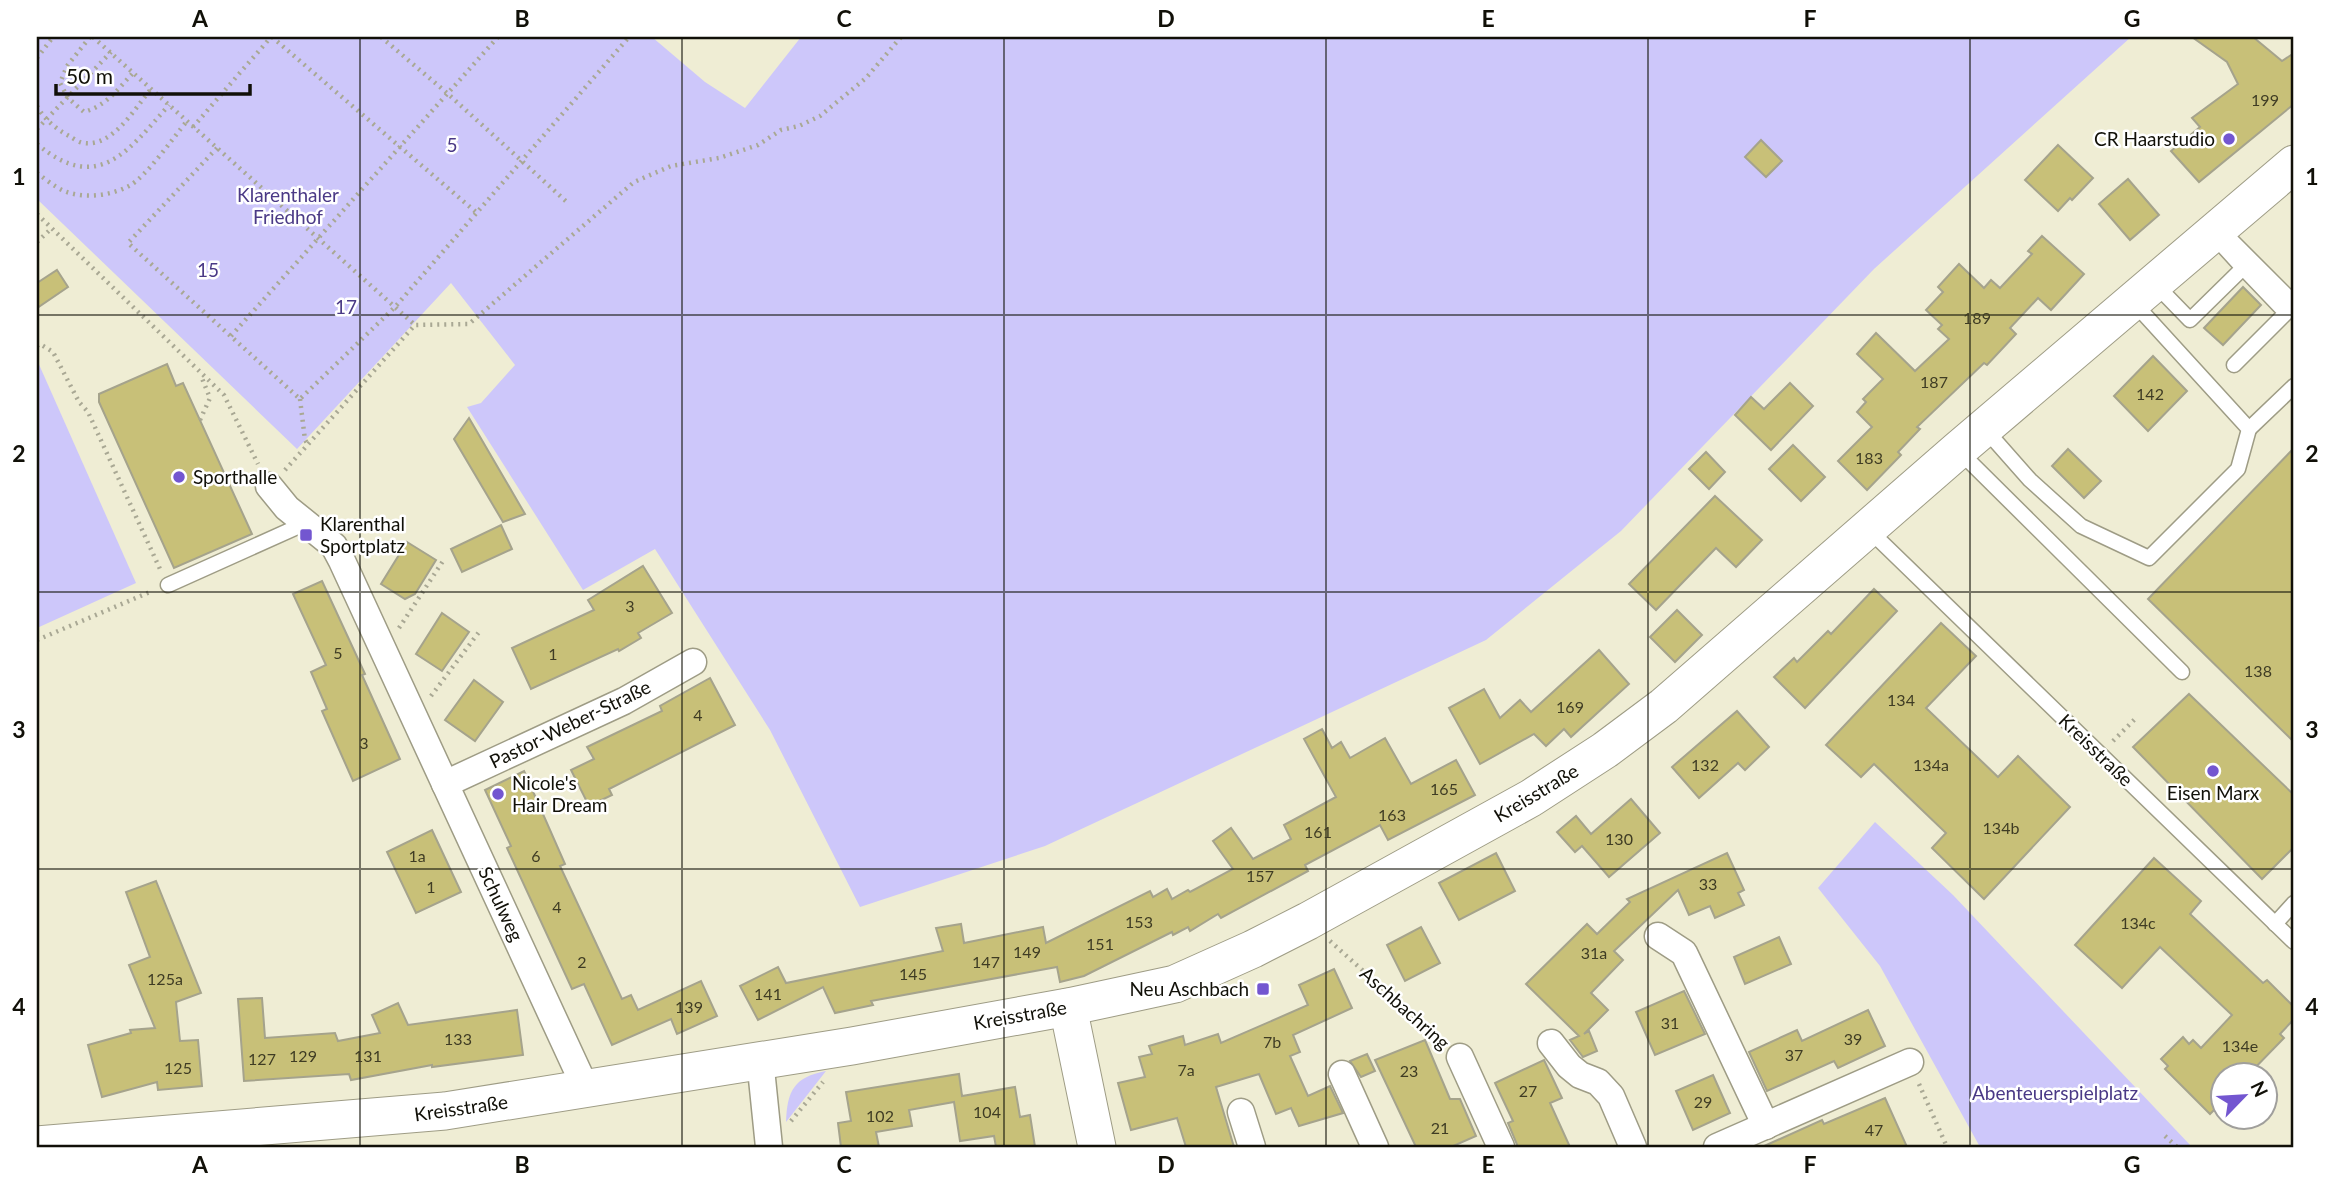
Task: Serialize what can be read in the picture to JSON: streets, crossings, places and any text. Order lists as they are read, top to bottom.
{
  "streets": {
    "street": [
      "Pastor-Weber-Straße",
      "Kreisstraße",
      "Schulweg",
      "Aschbachring"
    ]
  },
  "crossings": [
    ["Pastor-Weber-Straße", "Schulweg"],
    ["Kreisstraße", "Schulweg"],
    ["Kreisstraße", "Aschbachring"]
  ],
  "parks": [
    "5",
    "Klarenthaler Friedhof",
    "15",
    "17",
    "Abenteuerspielplatz"
  ],
  "places": {
    "other": [
      "CR Haarstudio",
      "Sporthalle",
      "Eisen Marx",
      "Nicole's Hair Dream"
    ],
    "transit": ["Klarenthal Sportplatz", "Neu Aschbach"]
  },
  "house_numbers": [
    "199",
    "189",
    "187",
    "142",
    "183",
    "3",
    "5",
    "1",
    "138",
    "134",
    "169",
    "4",
    "3",
    "132",
    "134a",
    "165",
    "163",
    "134b",
    "161",
    "130",
    "1a",
    "6",
    "157",
    "33",
    "1",
    "4",
    "153",
    "134c",
    "151",
    "149",
    "31a",
    "2",
    "147",
    "145",
    "125a",
    "141",
    "139",
    "31",
    "133",
    "39",
    "7b",
    "134e",
    "37",
    "129",
    "131",
    "127",
    "125",
    "7a",
    "23",
    "27",
    "29",
    "104",
    "102",
    "21",
    "47"
  ],
  "scale_bar": "50 m",
  "north": "top right",
  "grid": {
    "columns": [
      "A",
      "B",
      "C",
      "D",
      "E",
      "F",
      "G"
    ],
    "rows": [
      "1",
      "2",
      "3",
      "4"
    ]
  }
}
